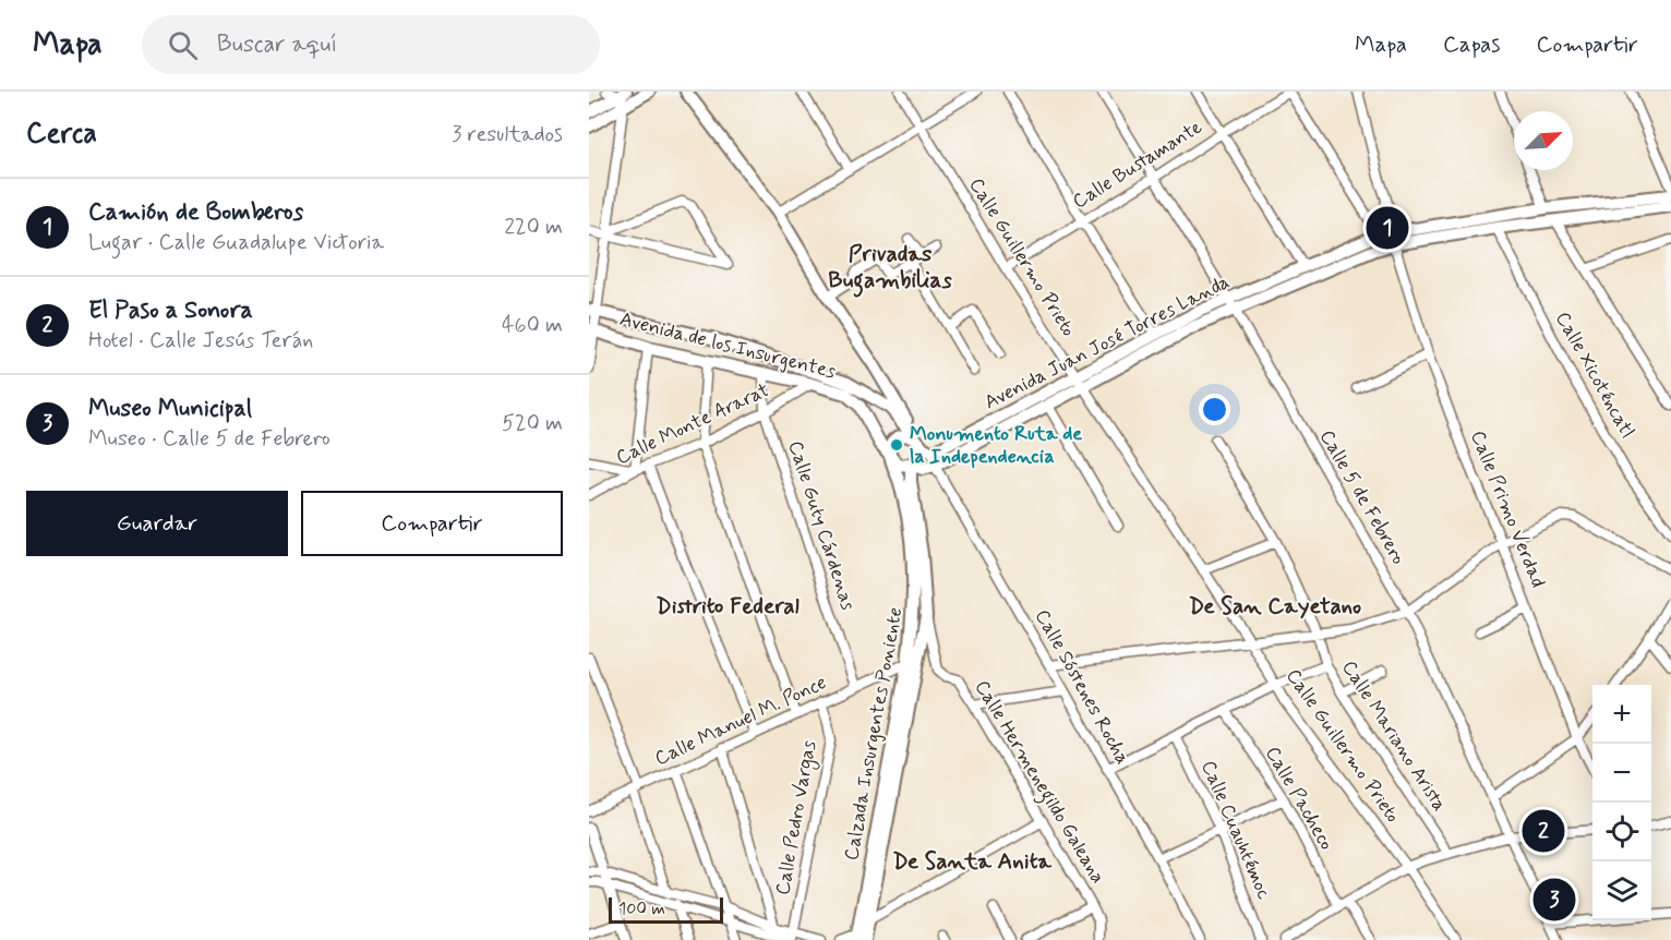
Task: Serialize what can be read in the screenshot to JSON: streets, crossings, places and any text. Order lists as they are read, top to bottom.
{
  "streets": {
    "main road": ["Avenida Juan José Torres Landa", "Avenida de los Insurgentes", "Calzada Insurgentes Poniente"],
    "street": [
      "Calle Bustamante",
      "Calle Guillermo Prieto",
      "Calle Xicoténcatl",
      "Calle Monte Ararat",
      "Calle 5 de Febrero",
      "Calle Primo Verdad",
      "Calle Guty Cárdenas",
      "Calle Sóstenes Rocha",
      "Calle Manuel M. Ponce",
      "Calle Mariano Arista",
      "Calle Hermenegildo Galeana",
      "Calle Pacheco",
      "Calle Pedro Vargas",
      "Calle Cuauhtémoc"
    ]
  },
  "crossings": [
    ["Calle Bustamante", "Calle Guillermo Prieto"],
    ["Calle Bustamante", "Calle 5 de Febrero"],
    ["Calle Guillermo Prieto", "Avenida Juan José Torres Landa"],
    ["Avenida Juan José Torres Landa", "Calle Xicoténcatl"],
    ["Avenida Juan José Torres Landa", "Calle 5 de Febrero"],
    ["Avenida Juan José Torres Landa", "Calle Primo Verdad"],
    ["Avenida Juan José Torres Landa", "Calle Sóstenes Rocha"],
    ["Avenida de los Insurgentes", "Calle Monte Ararat"],
    ["Avenida de los Insurgentes", "Calle Guty Cárdenas"],
    ["Avenida de los Insurgentes", "Calzada Insurgentes Poniente"],
    ["Calle Monte Ararat", "Calle Guty Cárdenas"],
    ["Calle Guty Cárdenas", "Calle Manuel M. Ponce"],
    ["Calle Manuel M. Ponce", "Calzada Insurgentes Poniente"],
    ["Calle Manuel M. Ponce", "Calle Pedro Vargas"],
    ["Calzada Insurgentes Poniente", "Calle Hermenegildo Galeana"]
  ],
  "districts": [
    "Privadas Bugambilias",
    "Distrito Federal",
    "De San Cayetano",
    "De Santa Anita"
  ],
  "places": ["Monumento Ruta de la Independencia"],
  "scale_bar": "100 m",
  "north": "top right",
  "page": {
    "header": "Mapa",
    "search": "Buscar aquí",
    "nav": ["Mapa", "Capas", "Compartir"],
    "heading": ["Cerca", "3 resultados"],
    "list": [
      {
        "mark": "1",
        "name": "Camión de Bomberos",
        "note": "Lugar · Calle Guadalupe Victoria",
        "value": "220 m"
      },
      {
        "mark": "2",
        "name": "El Paso a Sonora",
        "note": "Hotel · Calle Jesús Terán",
        "value": "460 m"
      },
      {
        "mark": "3",
        "name": "Museo Municipal",
        "note": "Museo · Calle 5 de Febrero",
        "value": "520 m"
      }
    ],
    "pins": ["1", "2", "3"],
    "buttons": ["Guardar", "Compartir"],
    "map_buttons": ["+", "−"],
    "scale": "100 m"
  }
}
